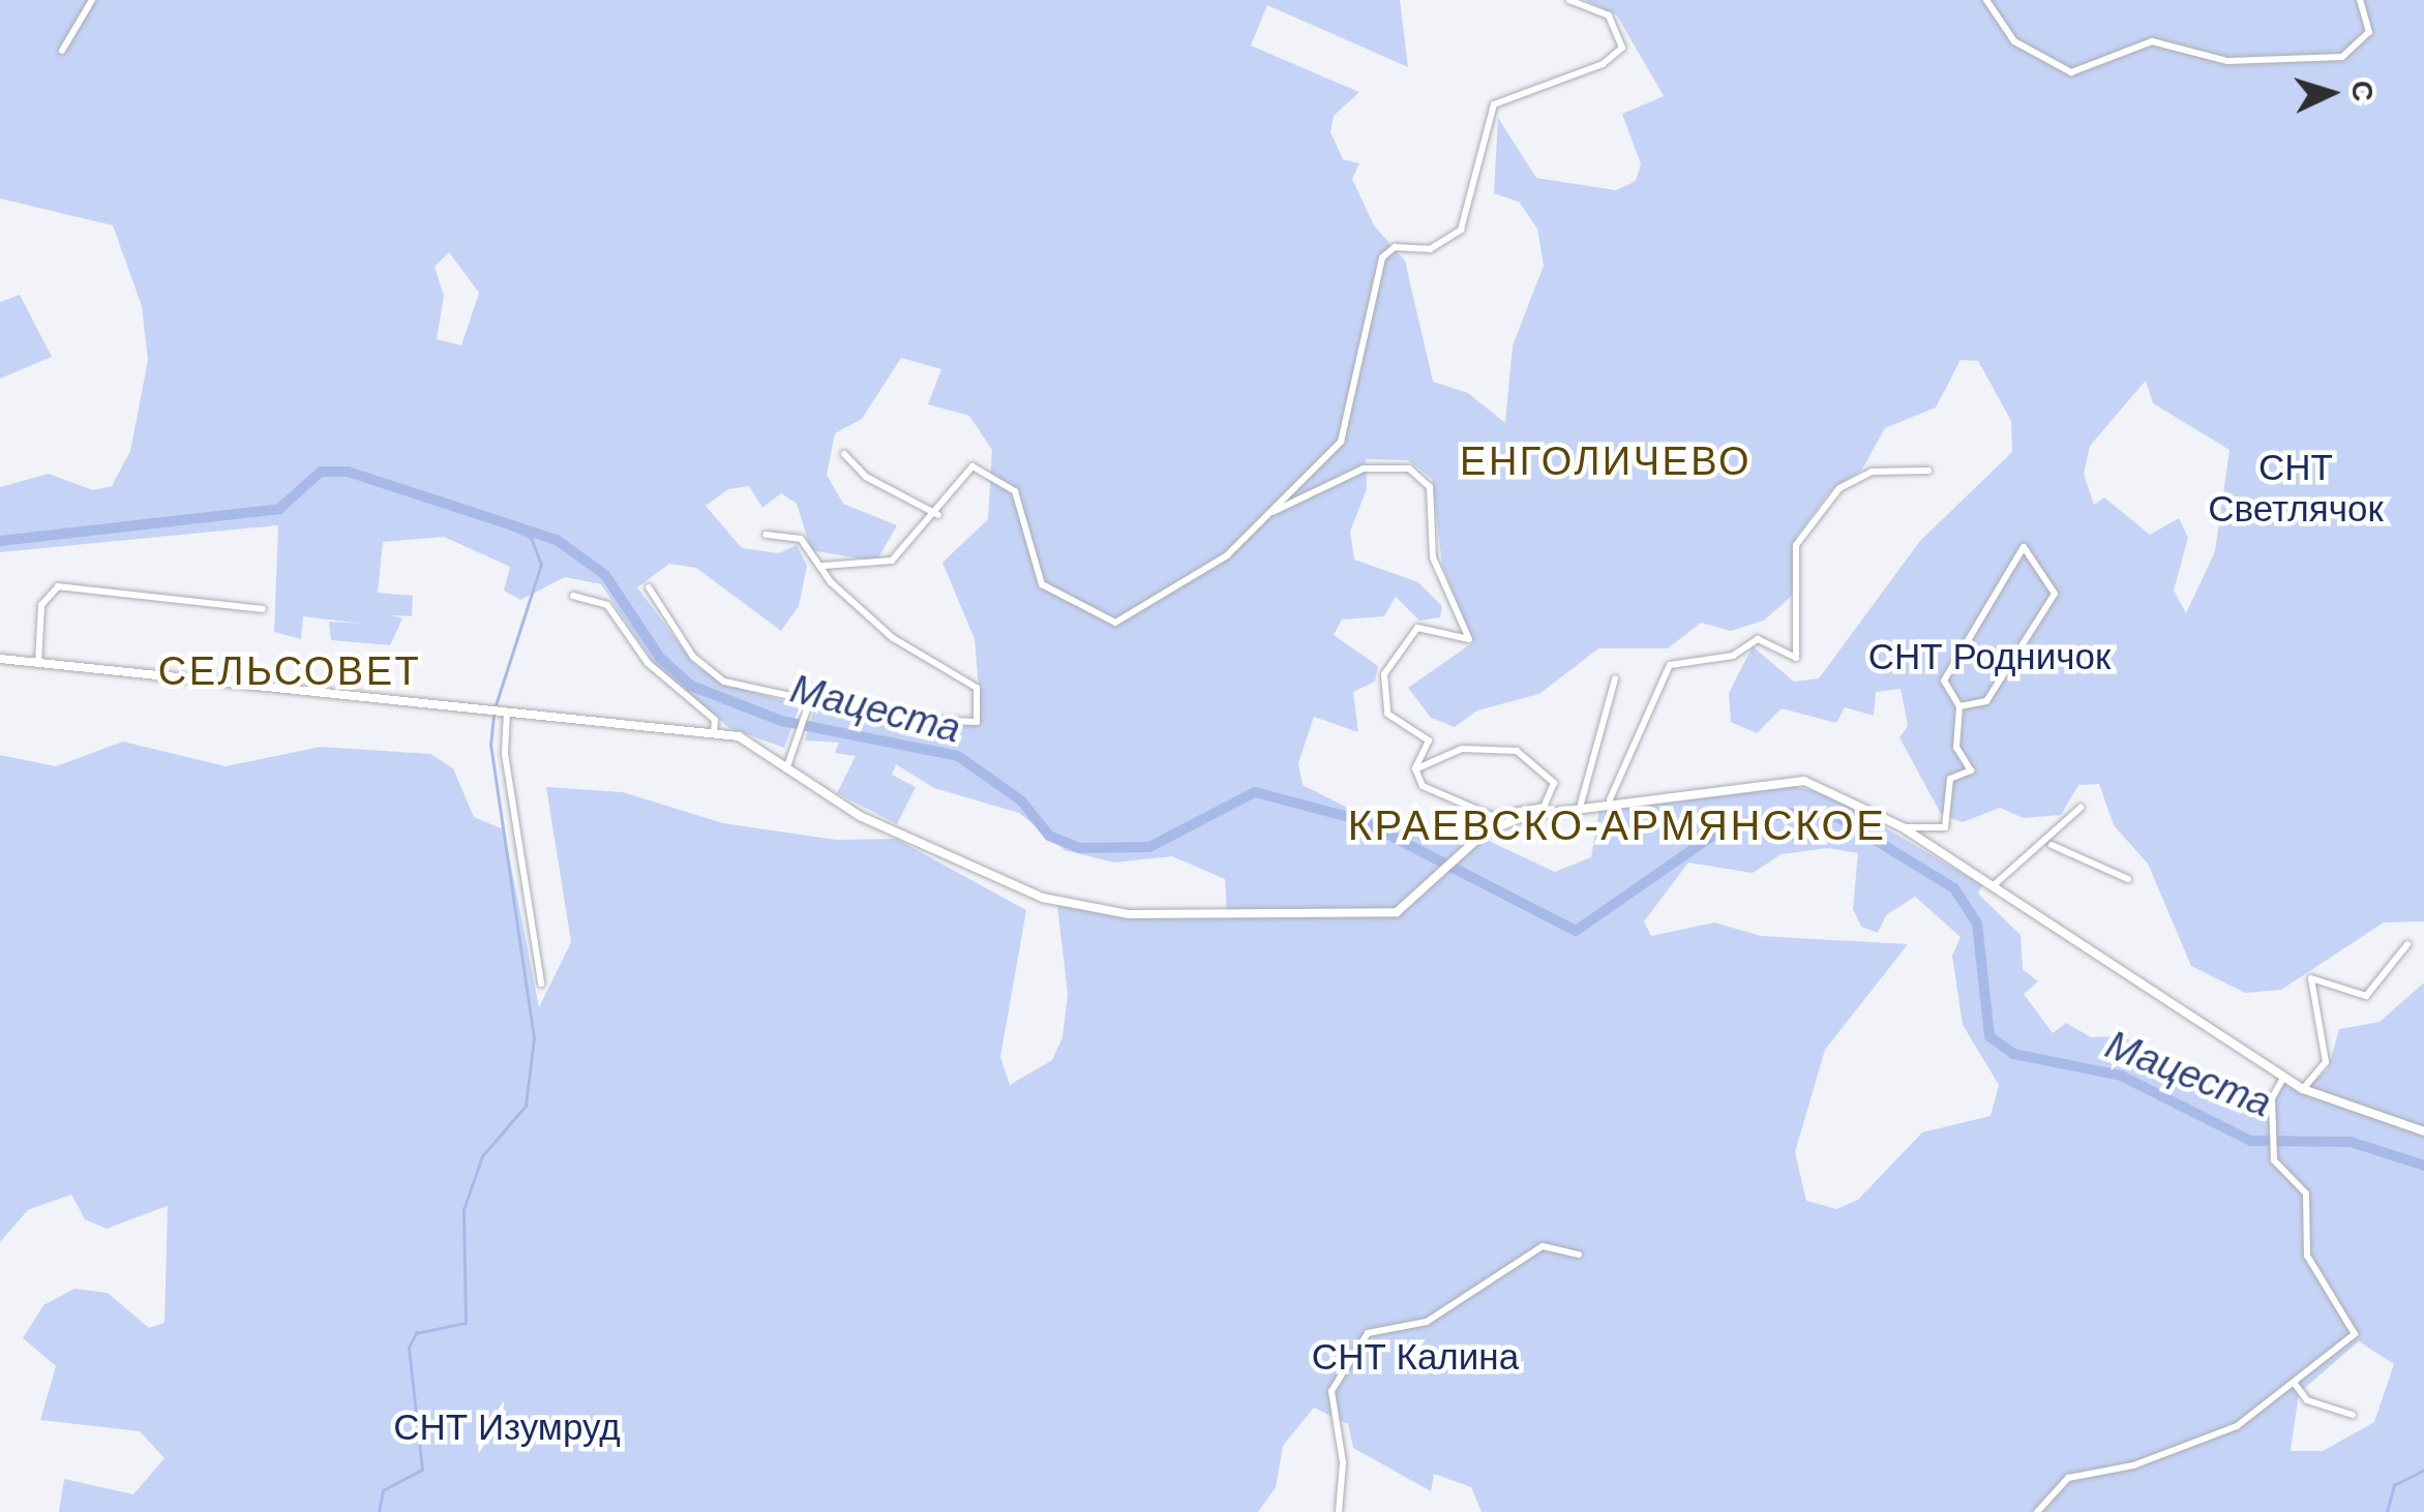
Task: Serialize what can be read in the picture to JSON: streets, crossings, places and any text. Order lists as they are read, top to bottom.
{
  "districts": ["ЕНГОЛИЧЕВО", "СЕЛЬСОВЕТ", "КРАЕВСКО-АРМЯНСКОЕ"],
  "water": ["Мацеста"],
  "parks": [
    "СНТ Светлячок",
    "СНТ Родничок",
    "СНТ Калина",
    "СНТ Изумруд"
  ],
  "north": "right"
}
